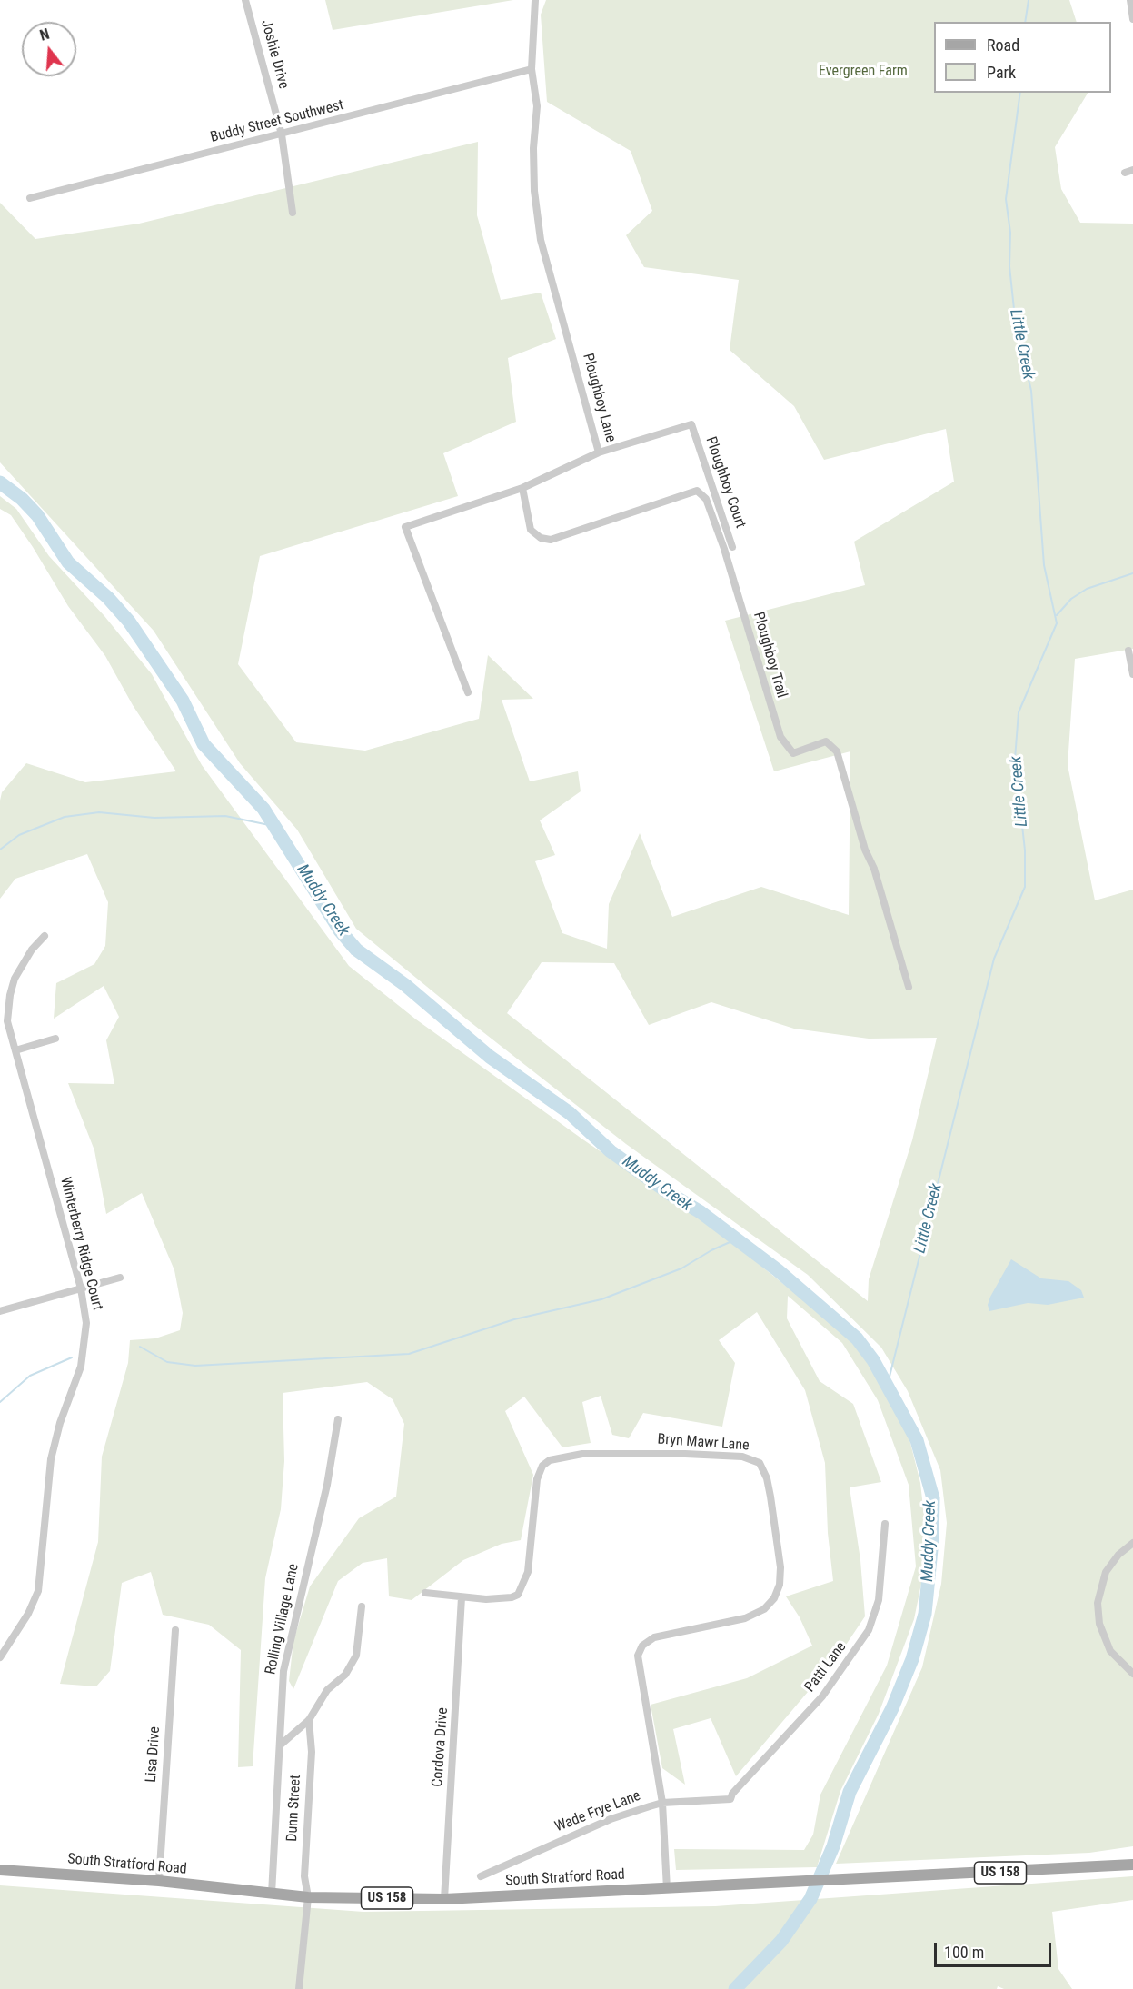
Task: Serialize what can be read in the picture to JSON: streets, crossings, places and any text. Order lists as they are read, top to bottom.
{
  "streets": {
    "main road": ["South Stratford Road", "US 158"],
    "street": [
      "Joshie Drive",
      "Buddy Street Southwest",
      "Ploughboy Lane",
      "Ploughboy Court",
      "Ploughboy Trail",
      "Winterberry Ridge Court",
      "Bryn Mawr Lane",
      "Rolling Village Lane",
      "Patti Lane",
      "Cordova Drive",
      "Lisa Drive",
      "Dunn Street",
      "Wade Frye Lane"
    ]
  },
  "crossings": [
    ["Joshie Drive", "Buddy Street Southwest"],
    ["Buddy Street Southwest", "Ploughboy Lane"],
    ["Ploughboy Lane", "Ploughboy Court"],
    ["Ploughboy Lane", "Ploughboy Trail"],
    ["Bryn Mawr Lane", "Cordova Drive"],
    ["Bryn Mawr Lane", "Wade Frye Lane"],
    ["Bryn Mawr Lane", "South Stratford Road"],
    ["Rolling Village Lane", "South Stratford Road"],
    ["Patti Lane", "Wade Frye Lane"],
    ["Cordova Drive", "South Stratford Road"],
    ["Lisa Drive", "South Stratford Road"],
    ["Dunn Street", "South Stratford Road"]
  ],
  "water": ["Little Creek", "Muddy Creek"],
  "parks": ["Evergreen Farm"],
  "legend": ["Road", "Park"],
  "scale_bar": "100 m",
  "north": "top"
}
